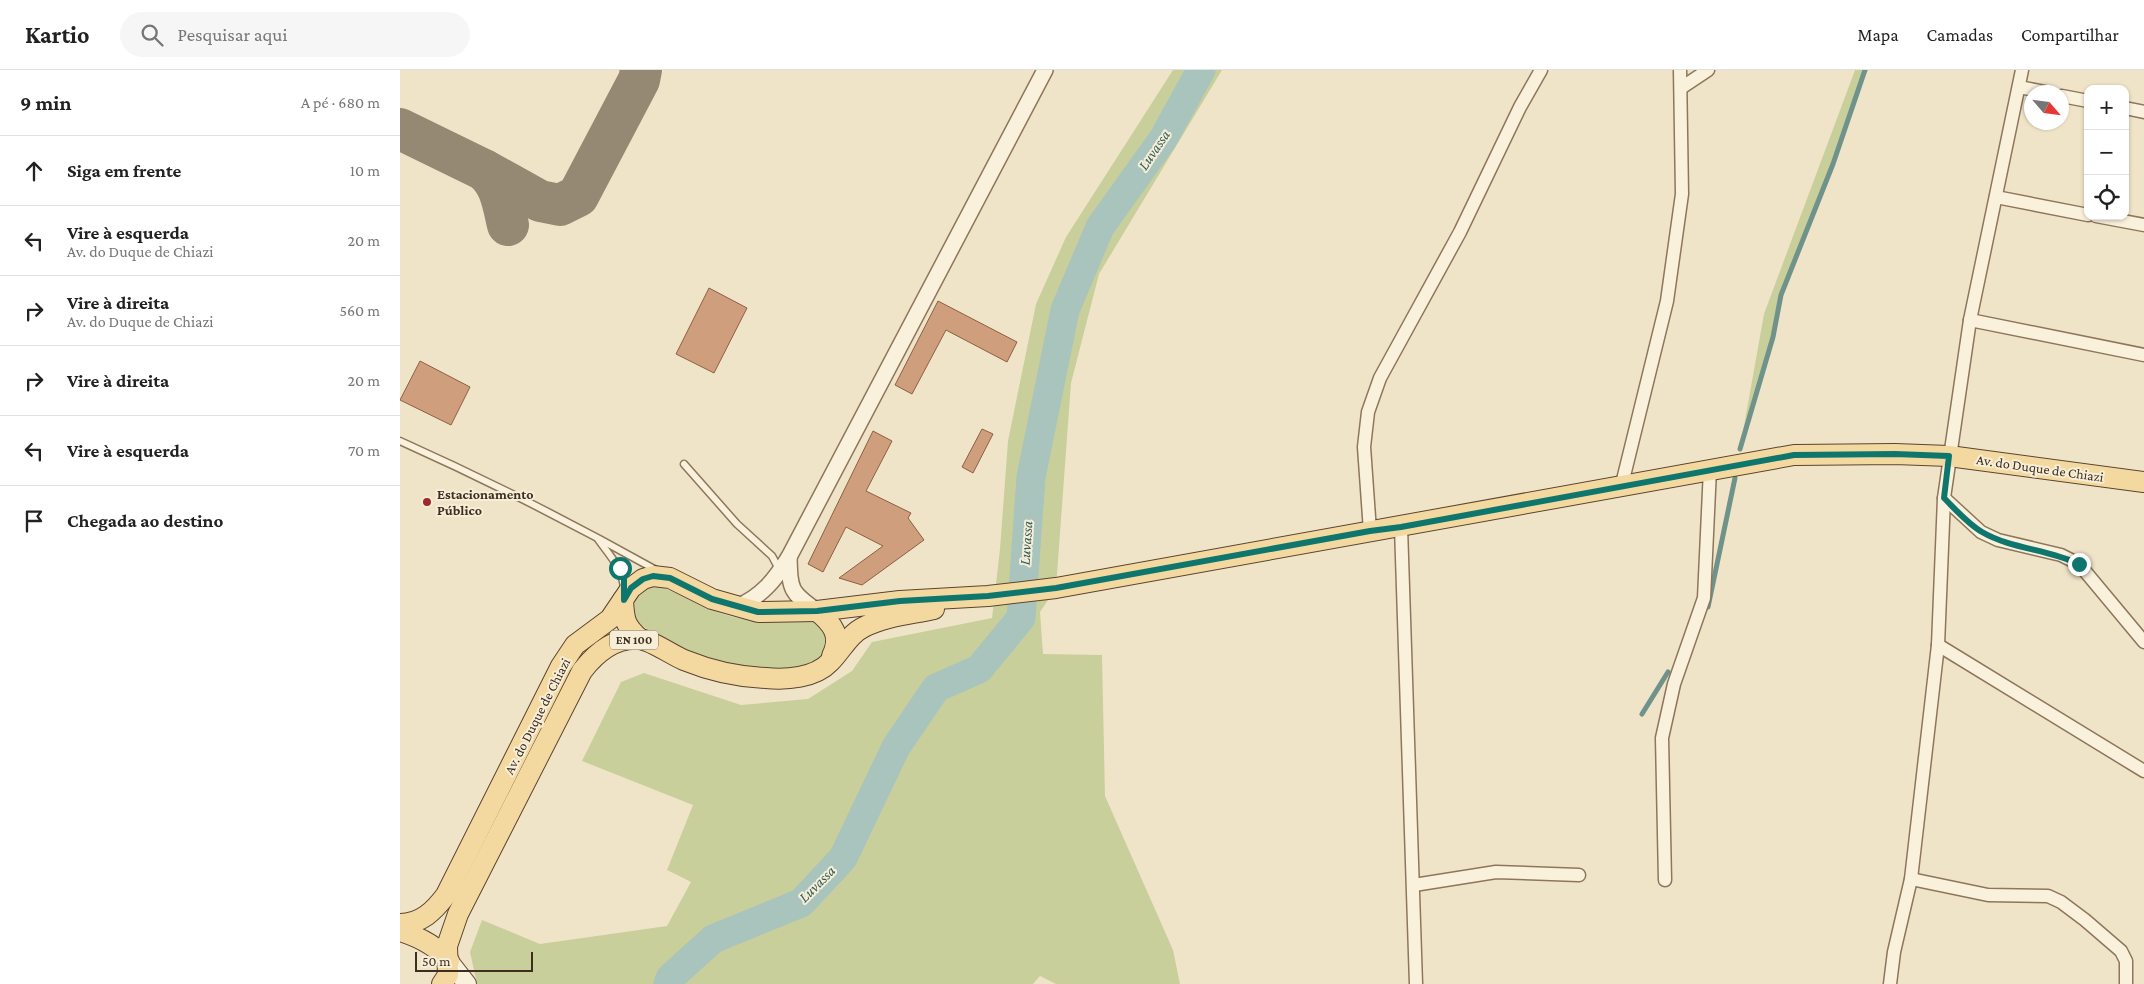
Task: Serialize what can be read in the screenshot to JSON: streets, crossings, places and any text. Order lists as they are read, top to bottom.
{
  "streets": {
    "main road": ["Av. do Duque de Chiazi", "EN 100"]
  },
  "crossings": [
    ["Av. do Duque de Chiazi", "EN 100"]
  ],
  "water": ["Luvassa"],
  "places": ["Estacionamento Público"],
  "scale_bar": "50 m",
  "north": "bottom right",
  "page": {
    "header": "Kartio",
    "search": "Pesquisar aqui",
    "nav": ["Mapa", "Camadas", "Compartilhar"],
    "heading": ["9 min", "A pé · 680 m"],
    "map_buttons": ["+", "−"],
    "list": [
      ["Siga em frente", "10 m"],
      ["Vire à esquerda", "Av. do Duque de Chiazi", "20 m"],
      ["Vire à direita", "Av. do Duque de Chiazi", "560 m"],
      ["Vire à direita", "20 m"],
      ["Vire à esquerda", "70 m"],
      "Chegada ao destino"
    ],
    "scale": "50 m"
  }
}
